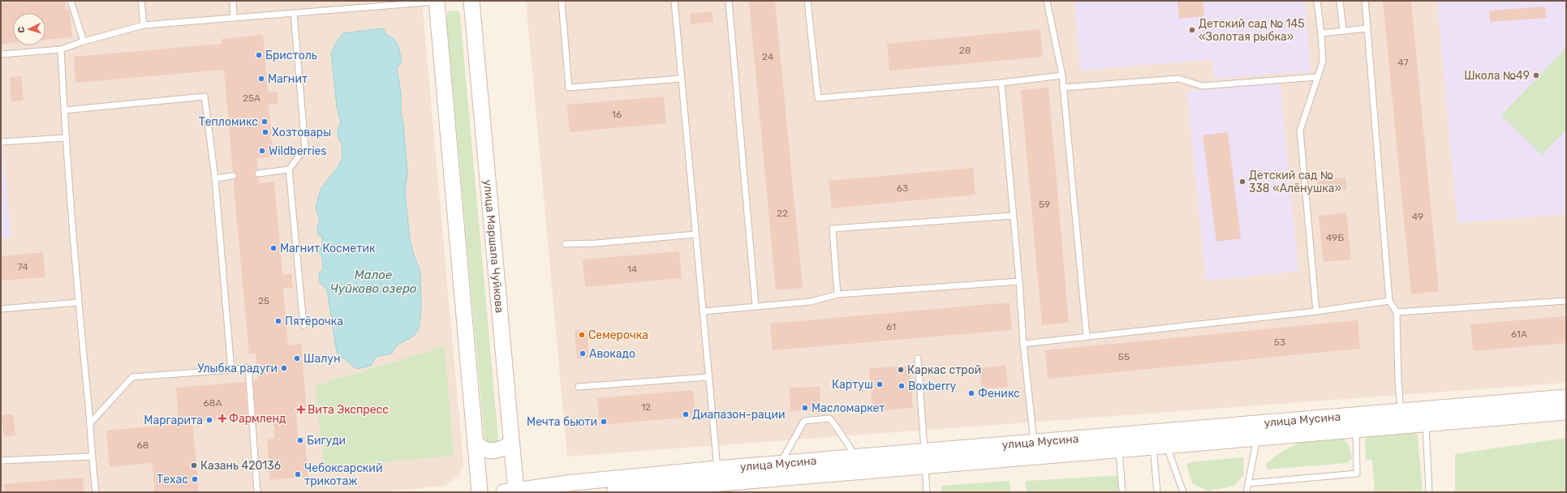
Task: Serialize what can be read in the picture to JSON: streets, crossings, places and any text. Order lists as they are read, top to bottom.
{
  "streets": {
    "street": ["улица Маршала Чуйкова", "улица Мусина"]
  },
  "crossings": [
    ["улица Маршала Чуйкова", "улица Мусина"]
  ],
  "water": ["Малое Чуйково озеро"],
  "places": {
    "other": [
      "Детский сад № 145 «Золотая рыбка»",
      "Бристоль",
      "Школа №49",
      "Магнит",
      "Тепломикс",
      "Хозтовары",
      "Wildberries",
      "Детский сад № 338 «Алёнушка»",
      "Магнит Косметик",
      "Пятёрочка",
      "Семерочка",
      "Авокадо",
      "Шалун",
      "Улыбка радуги",
      "Каркас строй",
      "Картуш",
      "Boxberry",
      "Феникс",
      "Масломаркет",
      "Диапазон-рации",
      "Маргарита",
      "Мечта бьюти",
      "Бигуди",
      "Казань 420136",
      "Чебоксарский трикотаж",
      "Техас"
    ],
    "health": ["Вита Экспресс", "Фармленд"]
  },
  "house_numbers": [
    "28",
    "24",
    "47",
    "25А",
    "16",
    "63",
    "59",
    "22",
    "49",
    "49Б",
    "74",
    "14",
    "25",
    "61",
    "61А",
    "53",
    "55",
    "68А",
    "12",
    "68"
  ],
  "north": "left"
}
